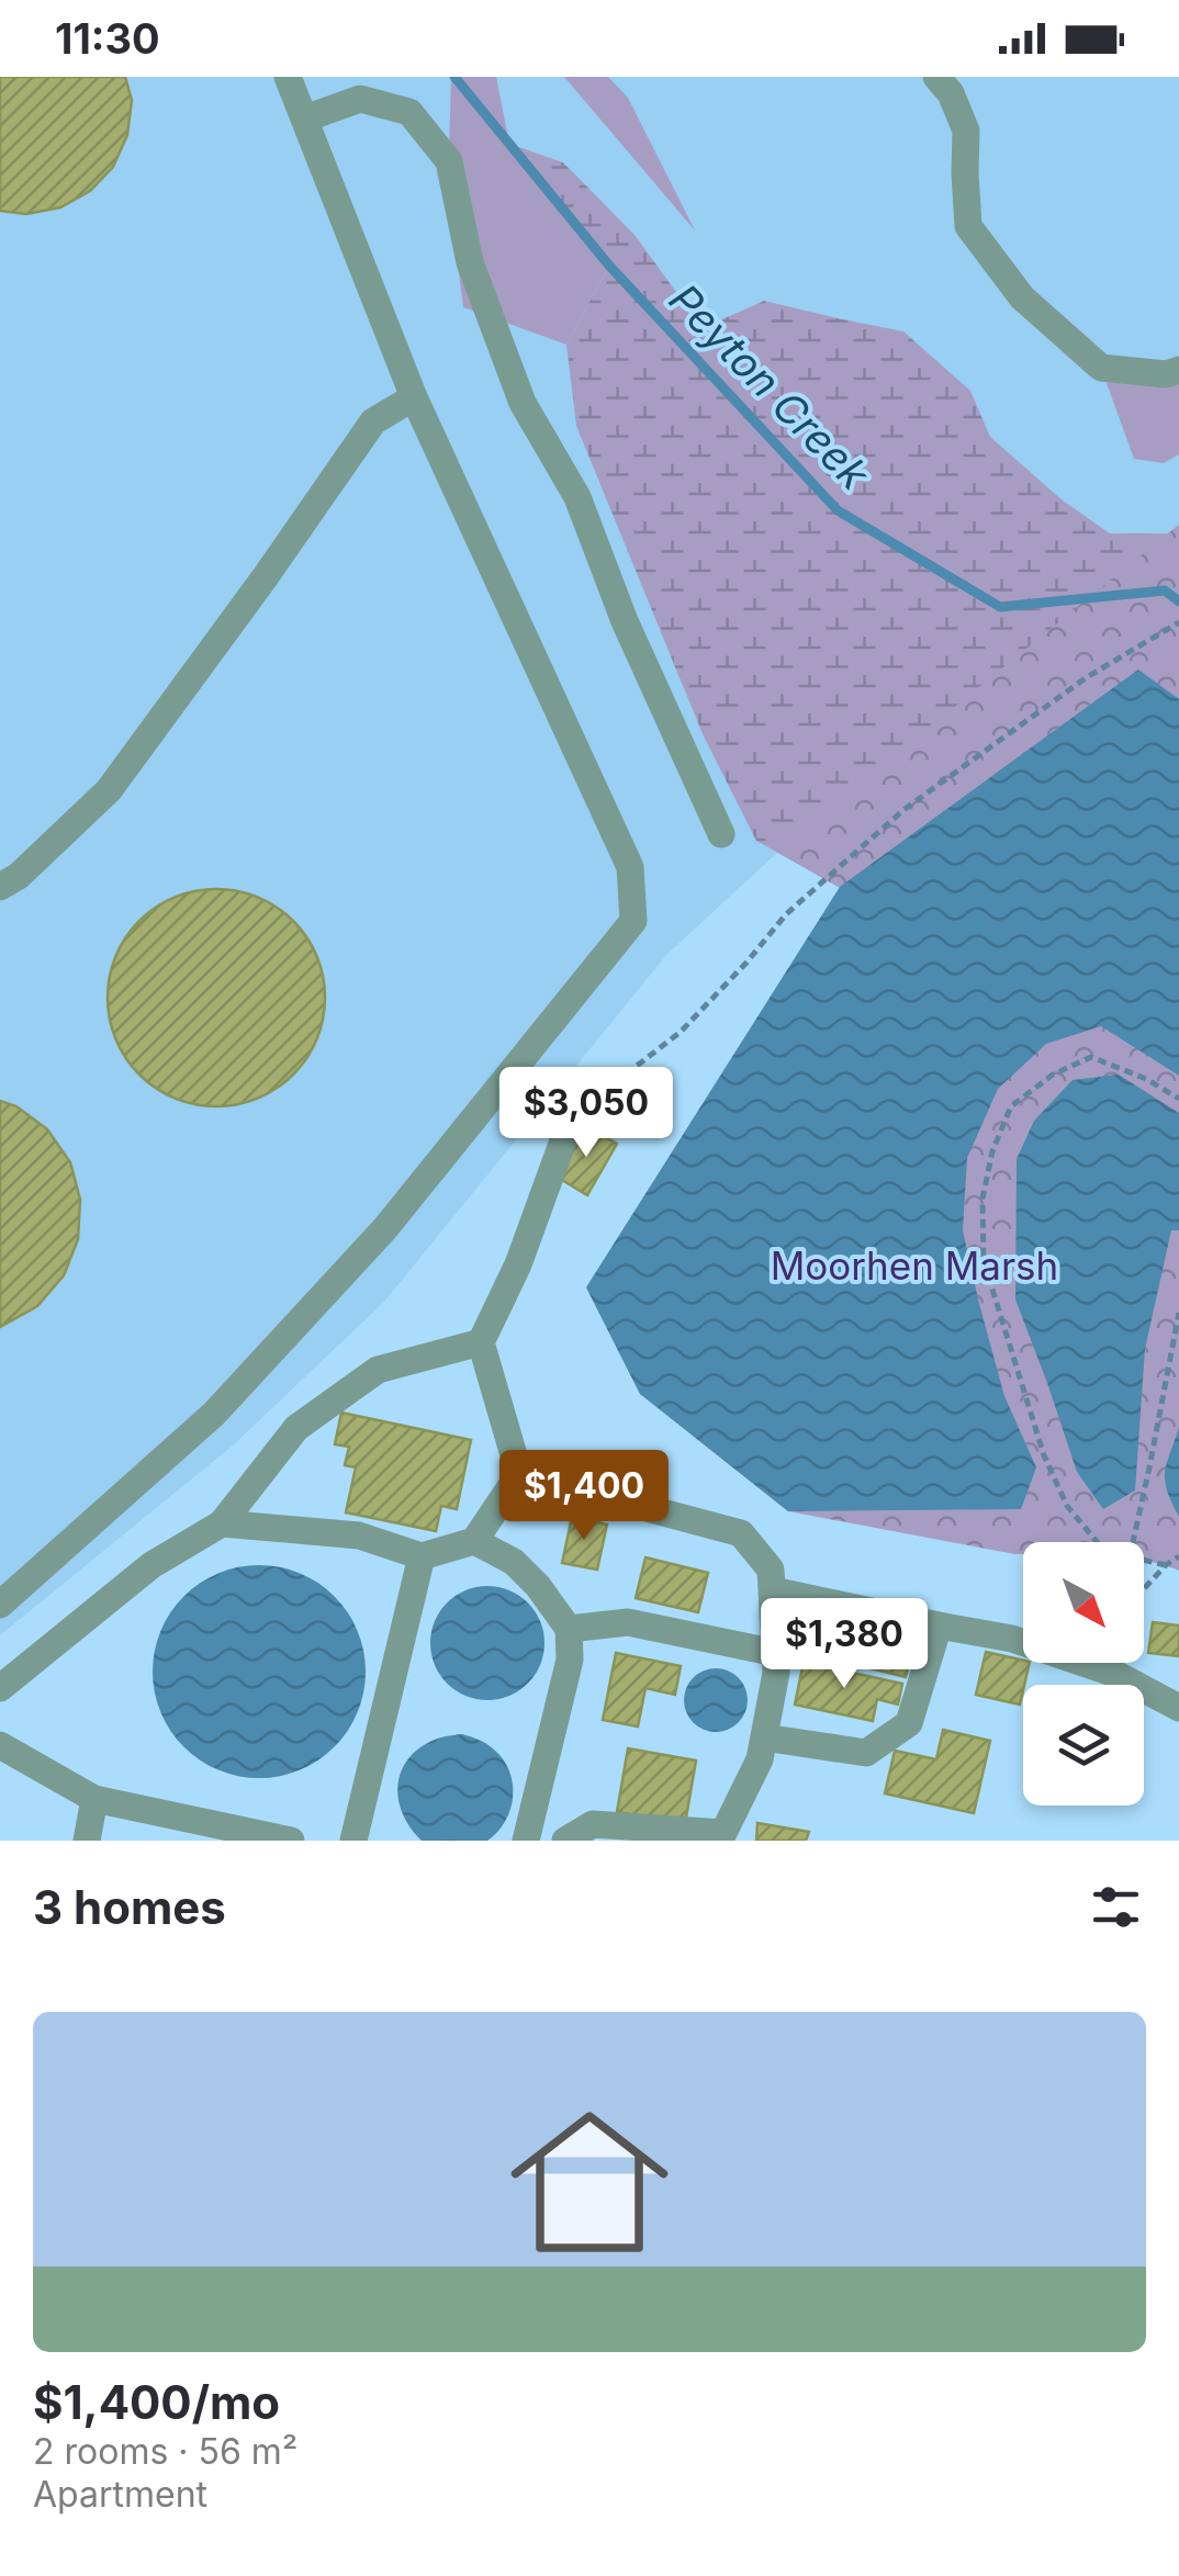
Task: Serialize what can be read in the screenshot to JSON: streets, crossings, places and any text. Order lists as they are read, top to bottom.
{
  "water": ["Peyton Creek"],
  "parks": ["Moorhen Marsh"],
  "north": "bottom right",
  "page": {
    "status": "11:30",
    "price": ["$3,050", "$1,400", "$1,380"],
    "heading": "3 homes",
    "list": [
      {
        "name": "$1,400/mo",
        "note": "2 rooms · 56 m² · Apartment"
      }
    ]
  }
}
